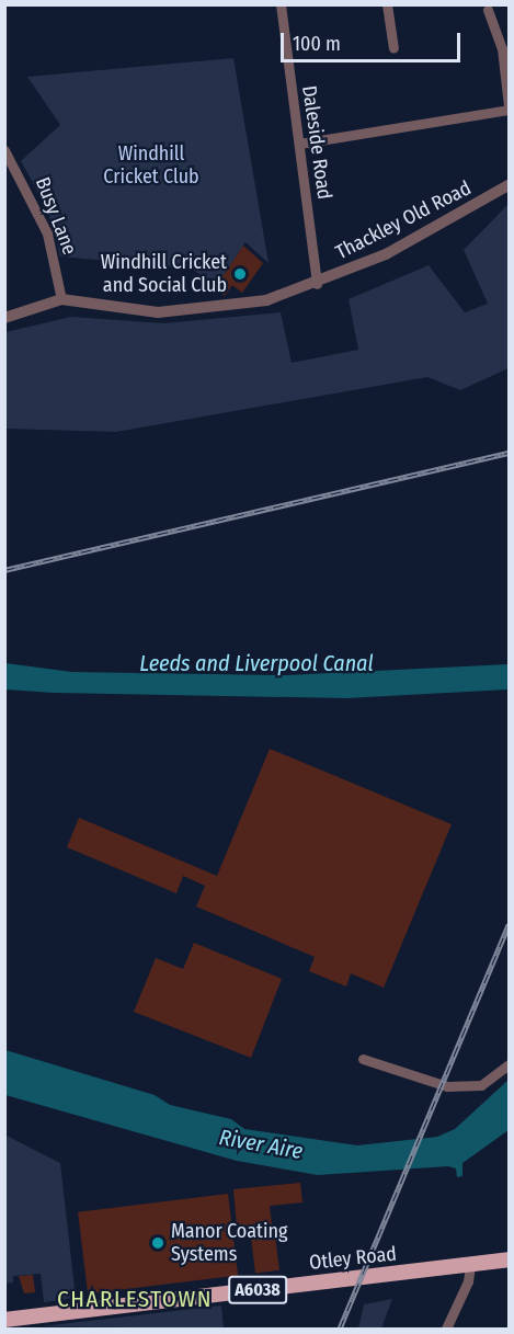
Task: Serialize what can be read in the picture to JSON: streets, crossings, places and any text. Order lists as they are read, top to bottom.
{
  "streets": {
    "main road": ["Otley Road", "A6038"],
    "street": ["Daleside Road", "Busy Lane", "Thackley Old Road"]
  },
  "crossings": [
    ["Daleside Road", "Thackley Old Road"],
    ["Busy Lane", "Thackley Old Road"]
  ],
  "districts": ["CHARLESTOWN"],
  "water": ["Leeds and Liverpool Canal", "River Aire"],
  "parks": ["Windhill Cricket Club"],
  "places": ["Windhill Cricket and Social Club", "Manor Coating Systems"],
  "scale_bar": "100 m"
}
